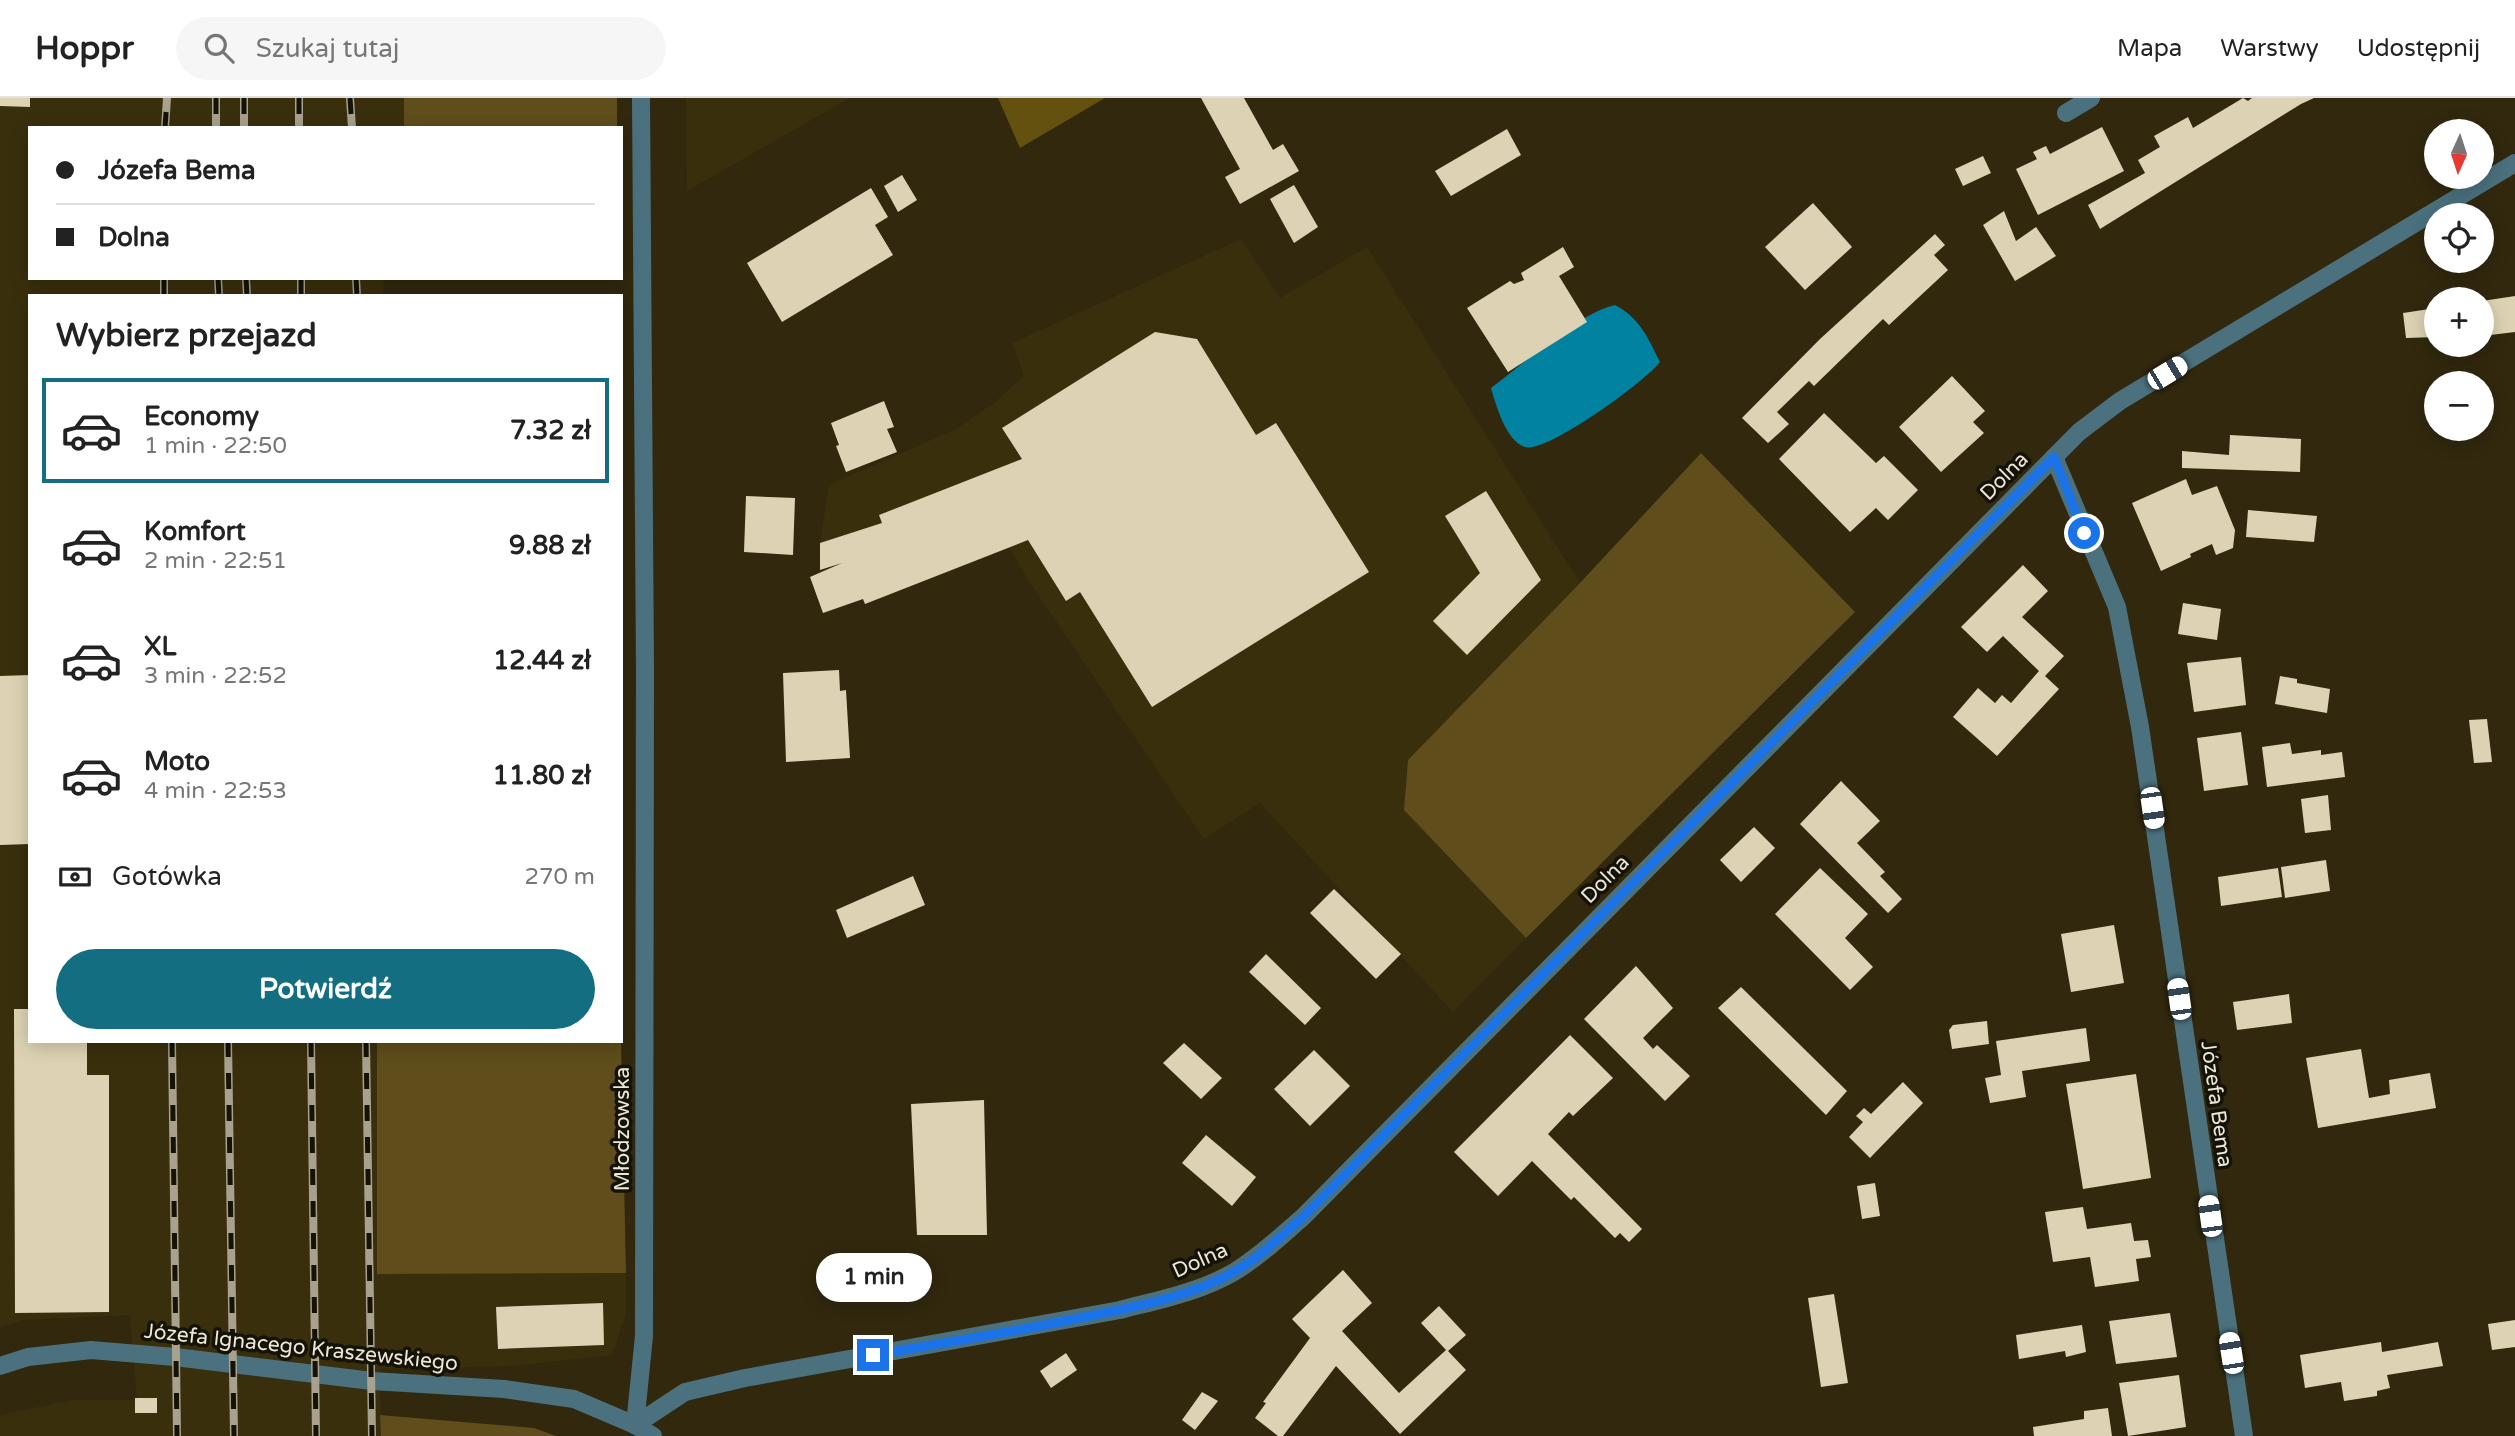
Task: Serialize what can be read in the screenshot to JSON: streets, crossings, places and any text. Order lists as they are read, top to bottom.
{
  "streets": {
    "street": [
      "Dolna",
      "Józefa Bema",
      "Młodzowska",
      "Józefa Ignacego Kraszewskiego"
    ]
  },
  "crossings": [
    ["Dolna", "Józefa Bema"],
    ["Dolna", "Młodzowska"],
    ["Dolna", "Józefa Ignacego Kraszewskiego"],
    ["Młodzowska", "Józefa Ignacego Kraszewskiego"]
  ],
  "north": "bottom",
  "page": {
    "header": "Hoppr",
    "search": "Szukaj tutaj",
    "nav": ["Mapa", "Warstwy", "Udostępnij"],
    "map_buttons": ["+", "−"],
    "banner": ["Józefa Bema", "Dolna"],
    "heading": "Wybierz przejazd",
    "list": [
      {
        "name": "Economy",
        "note": "1 min · 22:50",
        "value": "7.32 zł"
      },
      {
        "name": "Komfort",
        "note": "2 min · 22:51",
        "value": "9.88 zł"
      },
      {
        "name": "XL",
        "note": "3 min · 22:52",
        "value": "12.44 zł"
      },
      {
        "name": "Moto",
        "note": "4 min · 22:53",
        "value": "11.80 zł"
      }
    ],
    "pay": ["Gotówka", "270 m"],
    "buttons": "Potwierdź",
    "bubble": "1 min"
  }
}
